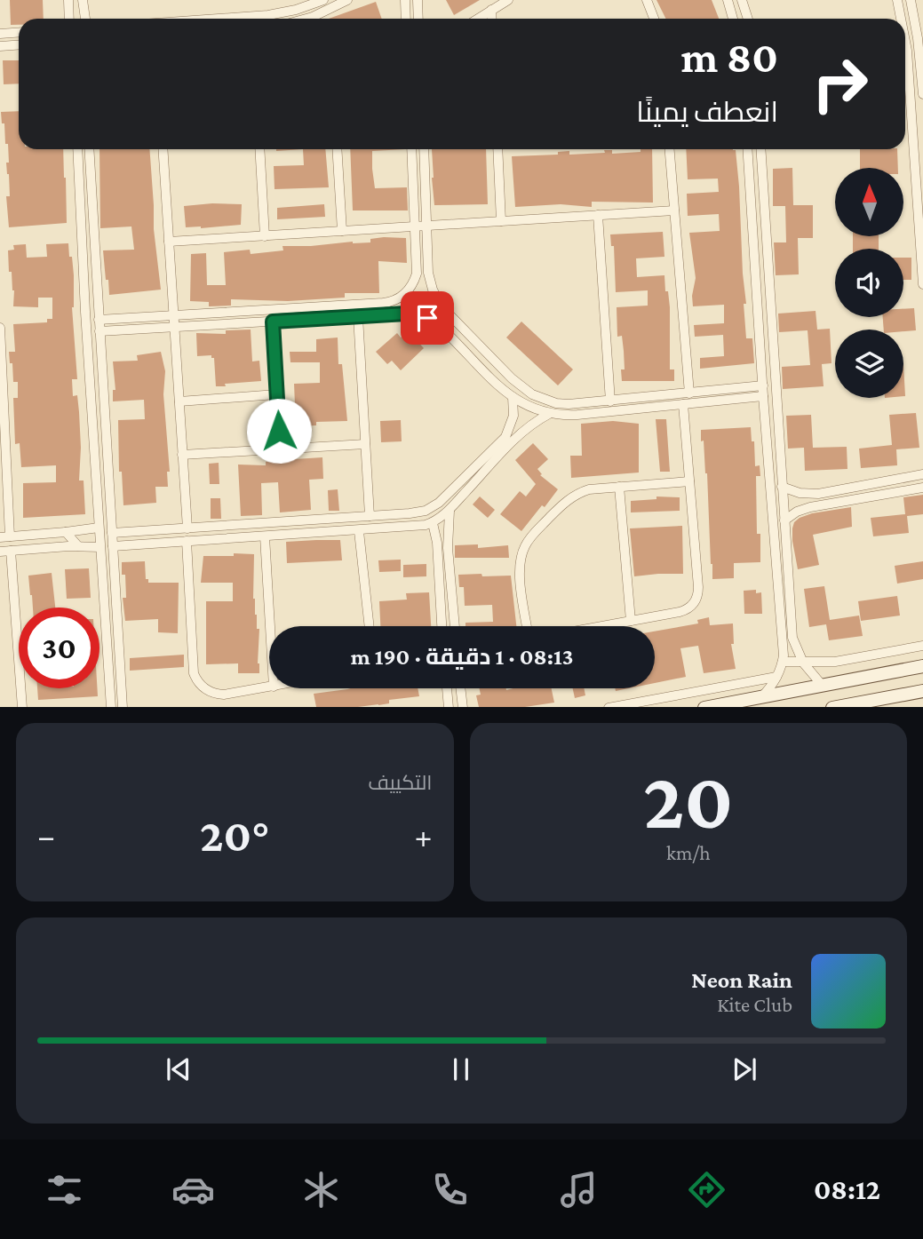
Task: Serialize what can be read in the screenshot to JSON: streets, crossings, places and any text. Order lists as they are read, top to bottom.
{
  "north": "top",
  "page": {
    "turn": ["80 m", "انعطف يمينًا"],
    "limit": "30",
    "trip": "08:13 · 1 دقيقة · 190 m",
    "tile": [
      ["20", "km/h"],
      "التكييف"
    ],
    "heat": ["−", "20°", "+"],
    "song": ["Neon Rain", "Kite Club"],
    "tabs": "08:12"
  }
}
